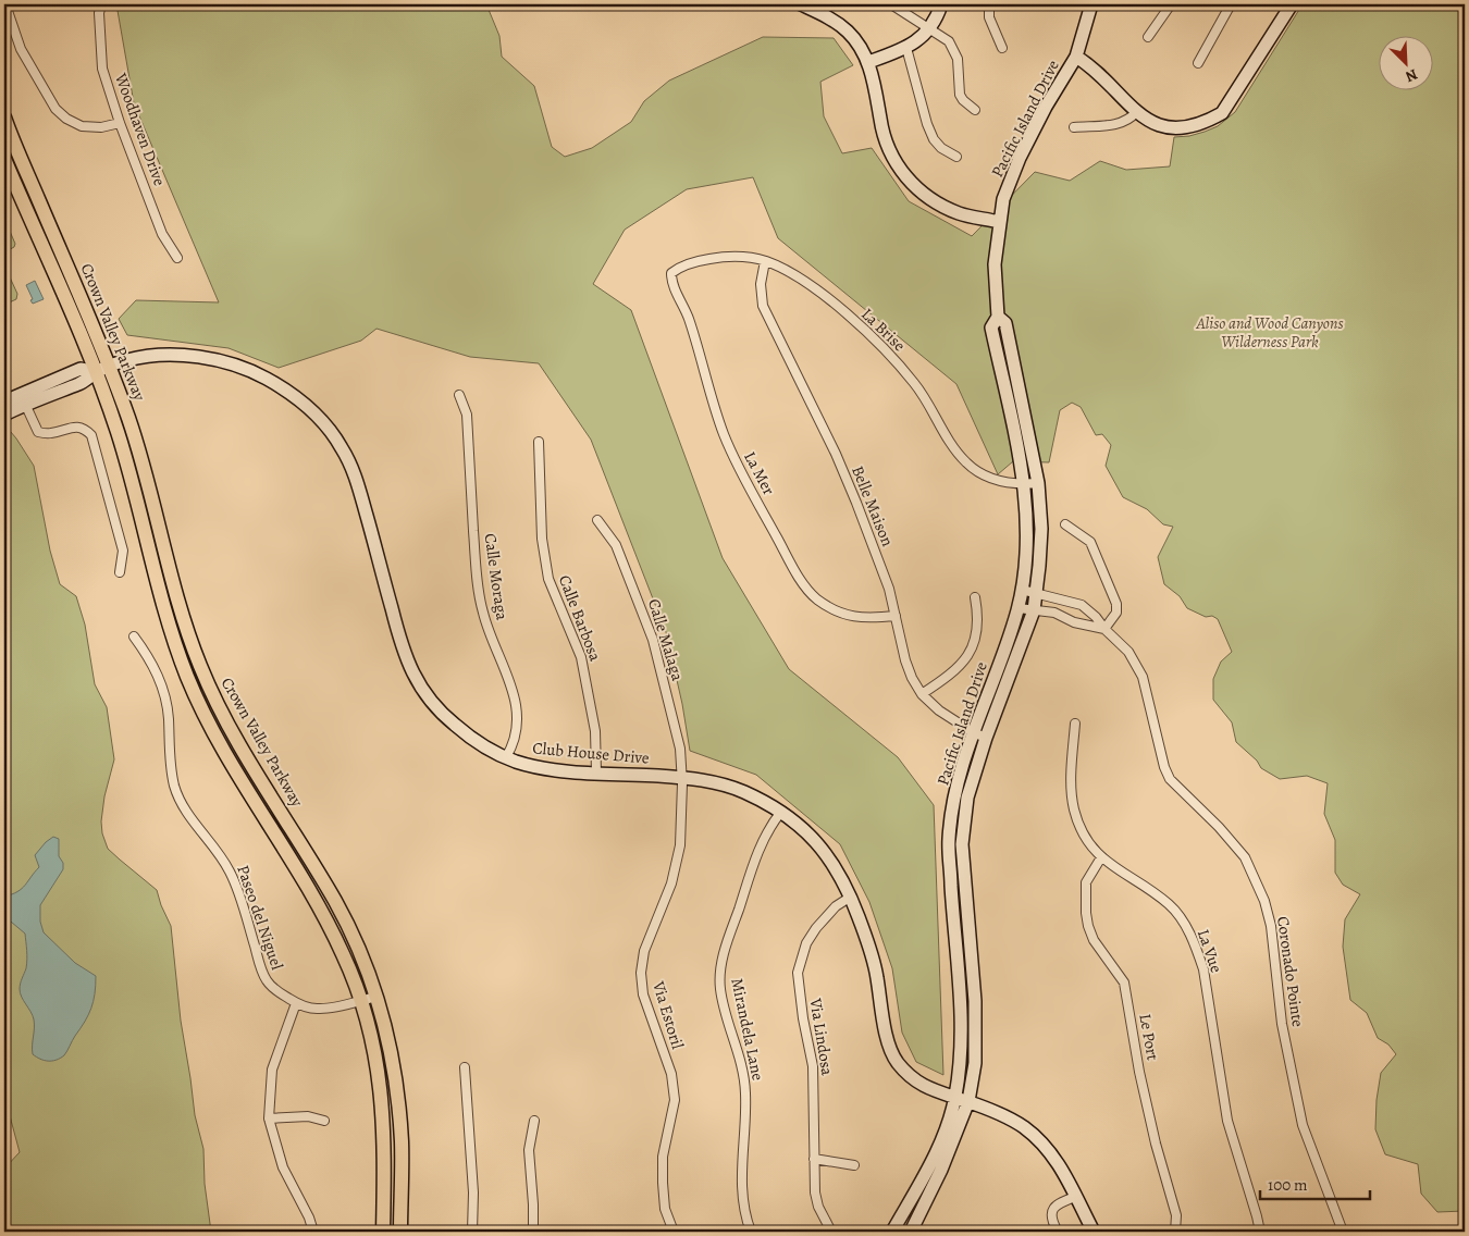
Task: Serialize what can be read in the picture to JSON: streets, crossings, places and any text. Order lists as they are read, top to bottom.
{
  "streets": {
    "main road": ["Crown Valley Parkway"],
    "street": [
      "Pacific Island Drive",
      "Woodhaven Drive",
      "La Brise",
      "La Mer",
      "Belle Maison",
      "Calle Moraga",
      "Calle Barbosa",
      "Calle Malaga",
      "Club House Drive",
      "Paseo del Niguel",
      "La Vue",
      "Coronado Pointe",
      "Via Estoril",
      "Mirandela Lane",
      "Via Lindosa",
      "Le Port"
    ]
  },
  "crossings": [
    ["Pacific Island Drive", "La Brise"],
    ["Pacific Island Drive", "Belle Maison"],
    ["Pacific Island Drive", "Club House Drive"],
    ["Pacific Island Drive", "Coronado Pointe"],
    ["La Brise", "La Mer"],
    ["La Brise", "Belle Maison"],
    ["Crown Valley Parkway", "Club House Drive"],
    ["Crown Valley Parkway", "Paseo del Niguel"],
    ["La Mer", "Belle Maison"],
    ["Calle Moraga", "Club House Drive"],
    ["Calle Barbosa", "Club House Drive"],
    ["Calle Malaga", "Club House Drive"],
    ["Calle Malaga", "Via Estoril"],
    ["Club House Drive", "Via Estoril"],
    ["Club House Drive", "Mirandela Lane"],
    ["Club House Drive", "Via Lindosa"],
    ["La Vue", "Le Port"]
  ],
  "parks": ["Aliso and Wood Canyons Wilderness Park"],
  "scale_bar": "100 m",
  "north": "bottom right"
}
